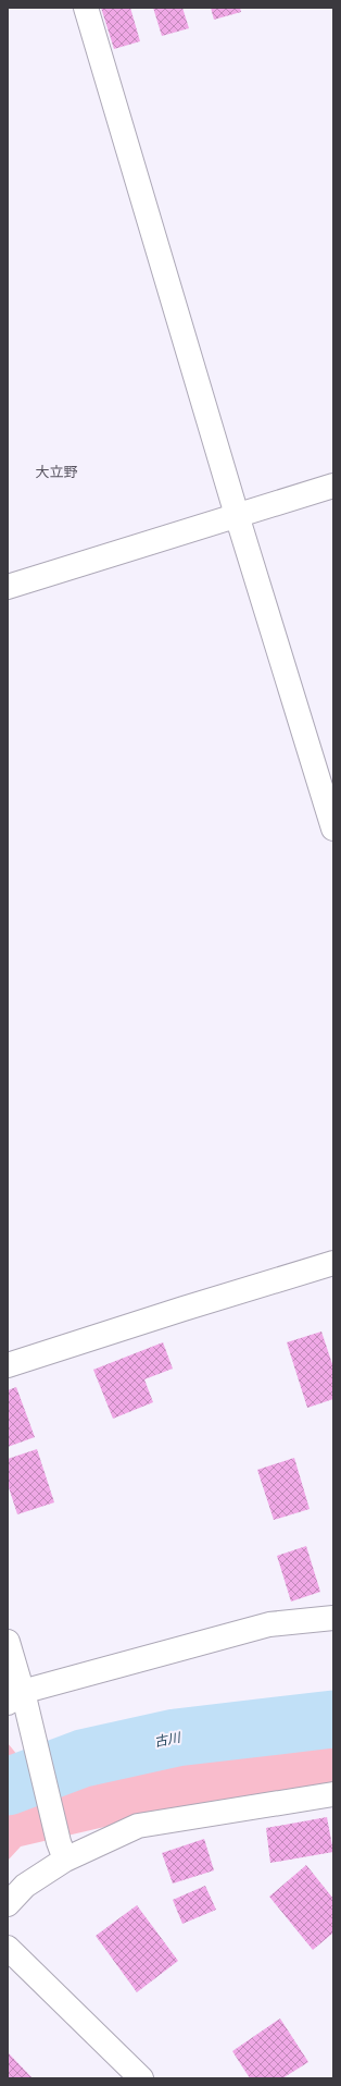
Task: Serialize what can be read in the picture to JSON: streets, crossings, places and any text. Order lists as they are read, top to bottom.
{
  "districts": ["大立野"],
  "water": ["古川"]
}
